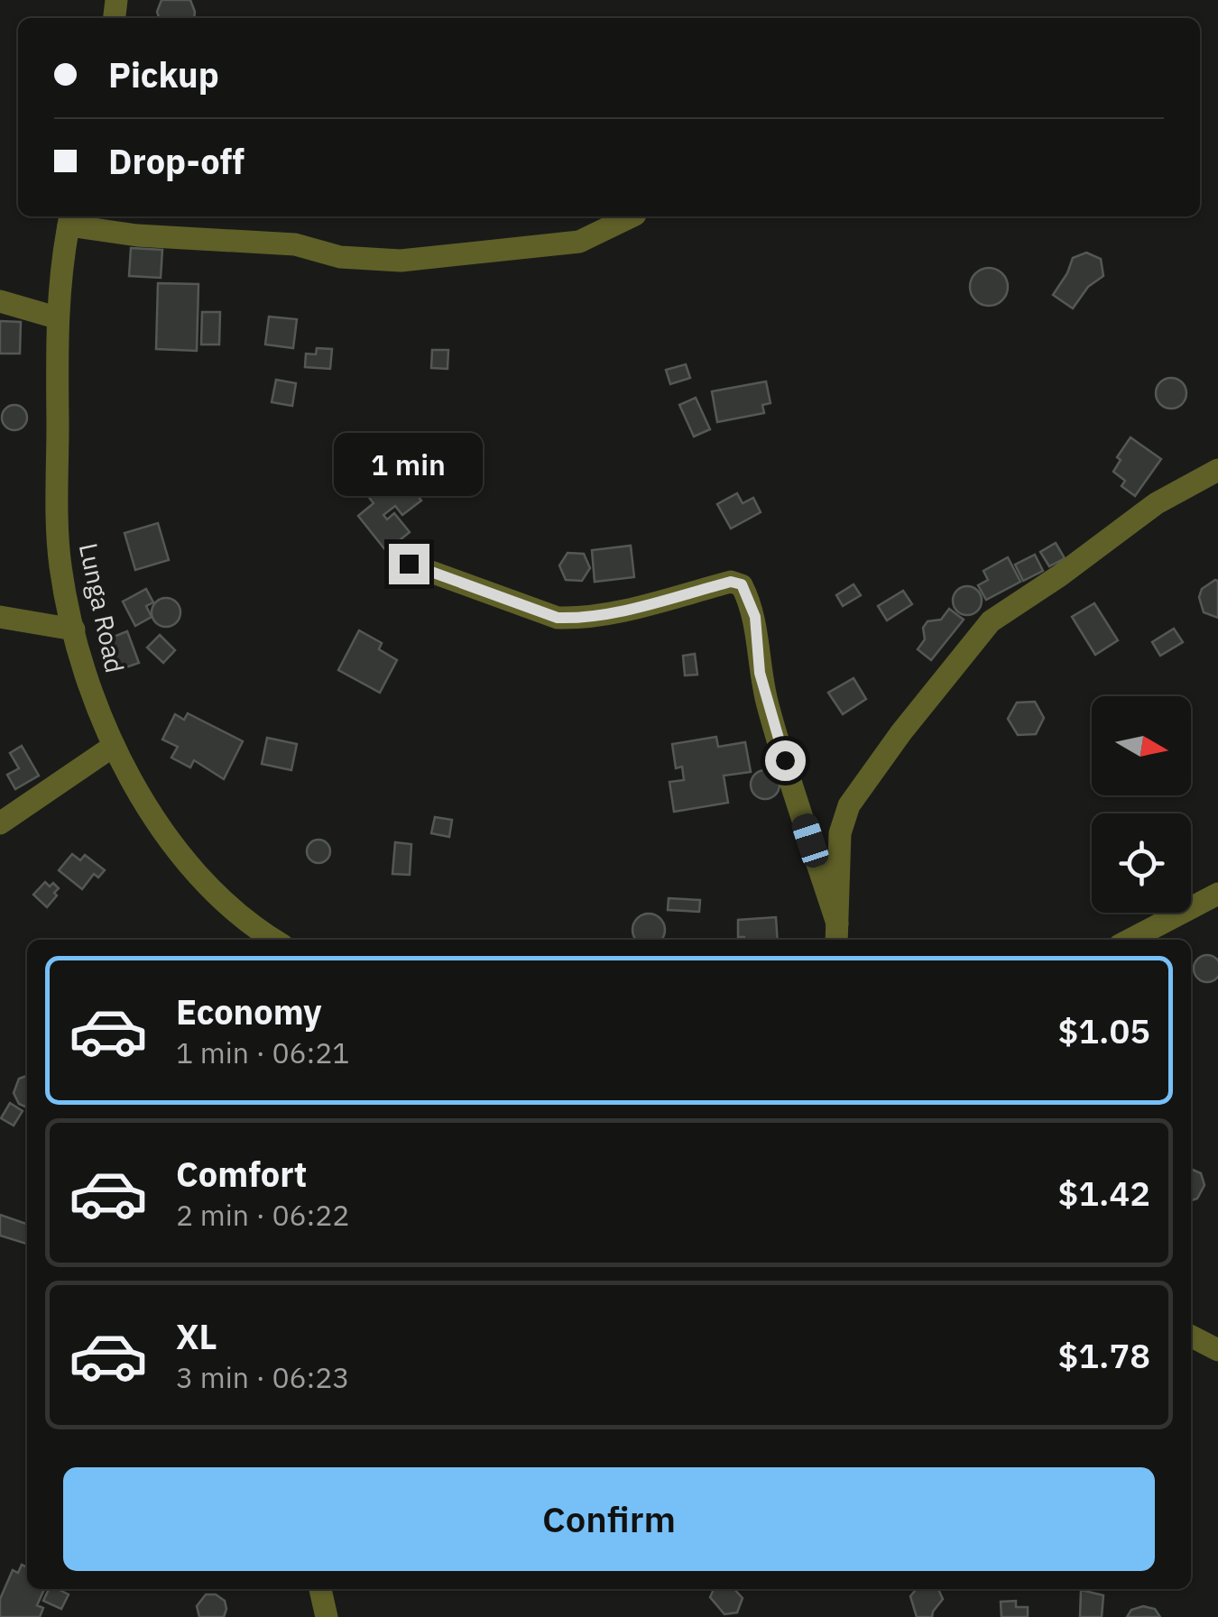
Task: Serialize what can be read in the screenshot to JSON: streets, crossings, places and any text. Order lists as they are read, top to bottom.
{
  "streets": {
    "street": ["Lunga Road"]
  },
  "north": "right",
  "page": {
    "banner": ["Pickup", "Drop-off"],
    "bubble": "1 min",
    "list": [
      {
        "name": "Economy",
        "note": "1 min · 06:21",
        "value": "$1.05"
      },
      {
        "name": "Comfort",
        "note": "2 min · 06:22",
        "value": "$1.42"
      },
      {
        "name": "XL",
        "note": "3 min · 06:23",
        "value": "$1.78"
      }
    ],
    "buttons": "Confirm"
  }
}
